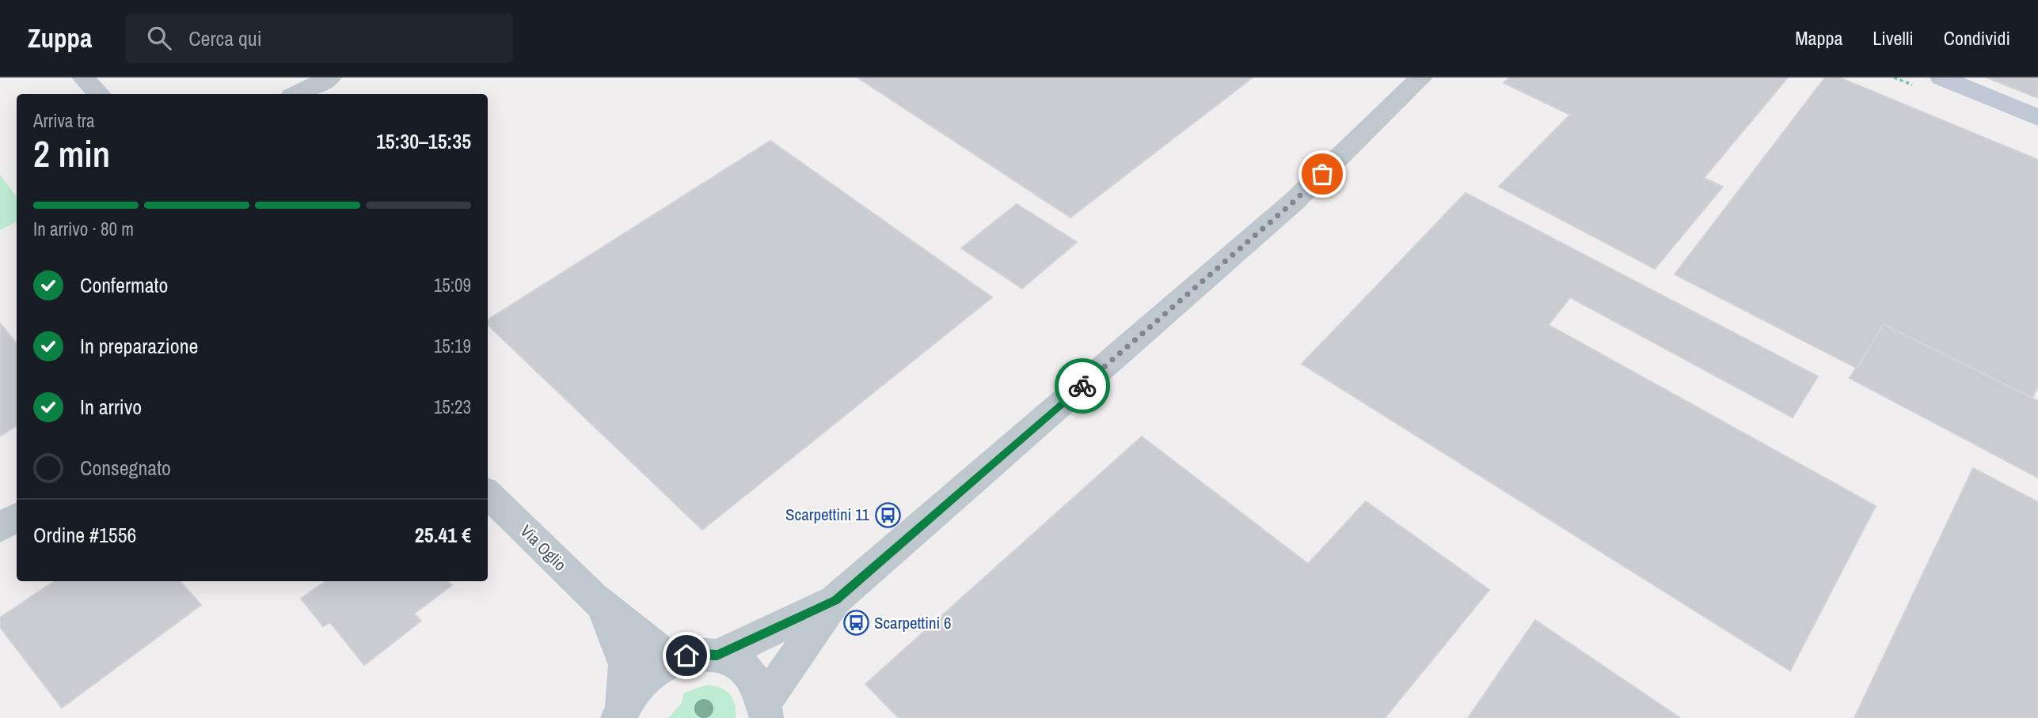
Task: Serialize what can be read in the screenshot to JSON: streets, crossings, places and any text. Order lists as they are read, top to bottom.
{
  "streets": {
    "street": ["Via Oglio"]
  },
  "places": {
    "bus stop": ["Scarpettini 11", "Scarpettini 6"]
  },
  "page": {
    "header": "Zuppa",
    "search": "Cerca qui",
    "nav": ["Mappa", "Livelli", "Condividi"],
    "heading": ["2 min", "Arriva tra", "15:30–15:35"],
    "panel": ["Ordine #1556", "25.41 €"],
    "bar": "In arrivo · 80 m",
    "list": [
      ["Confermato", "15:09"],
      ["In preparazione", "15:19"],
      ["In arrivo", "15:23"],
      "Consegnato"
    ]
  }
}
